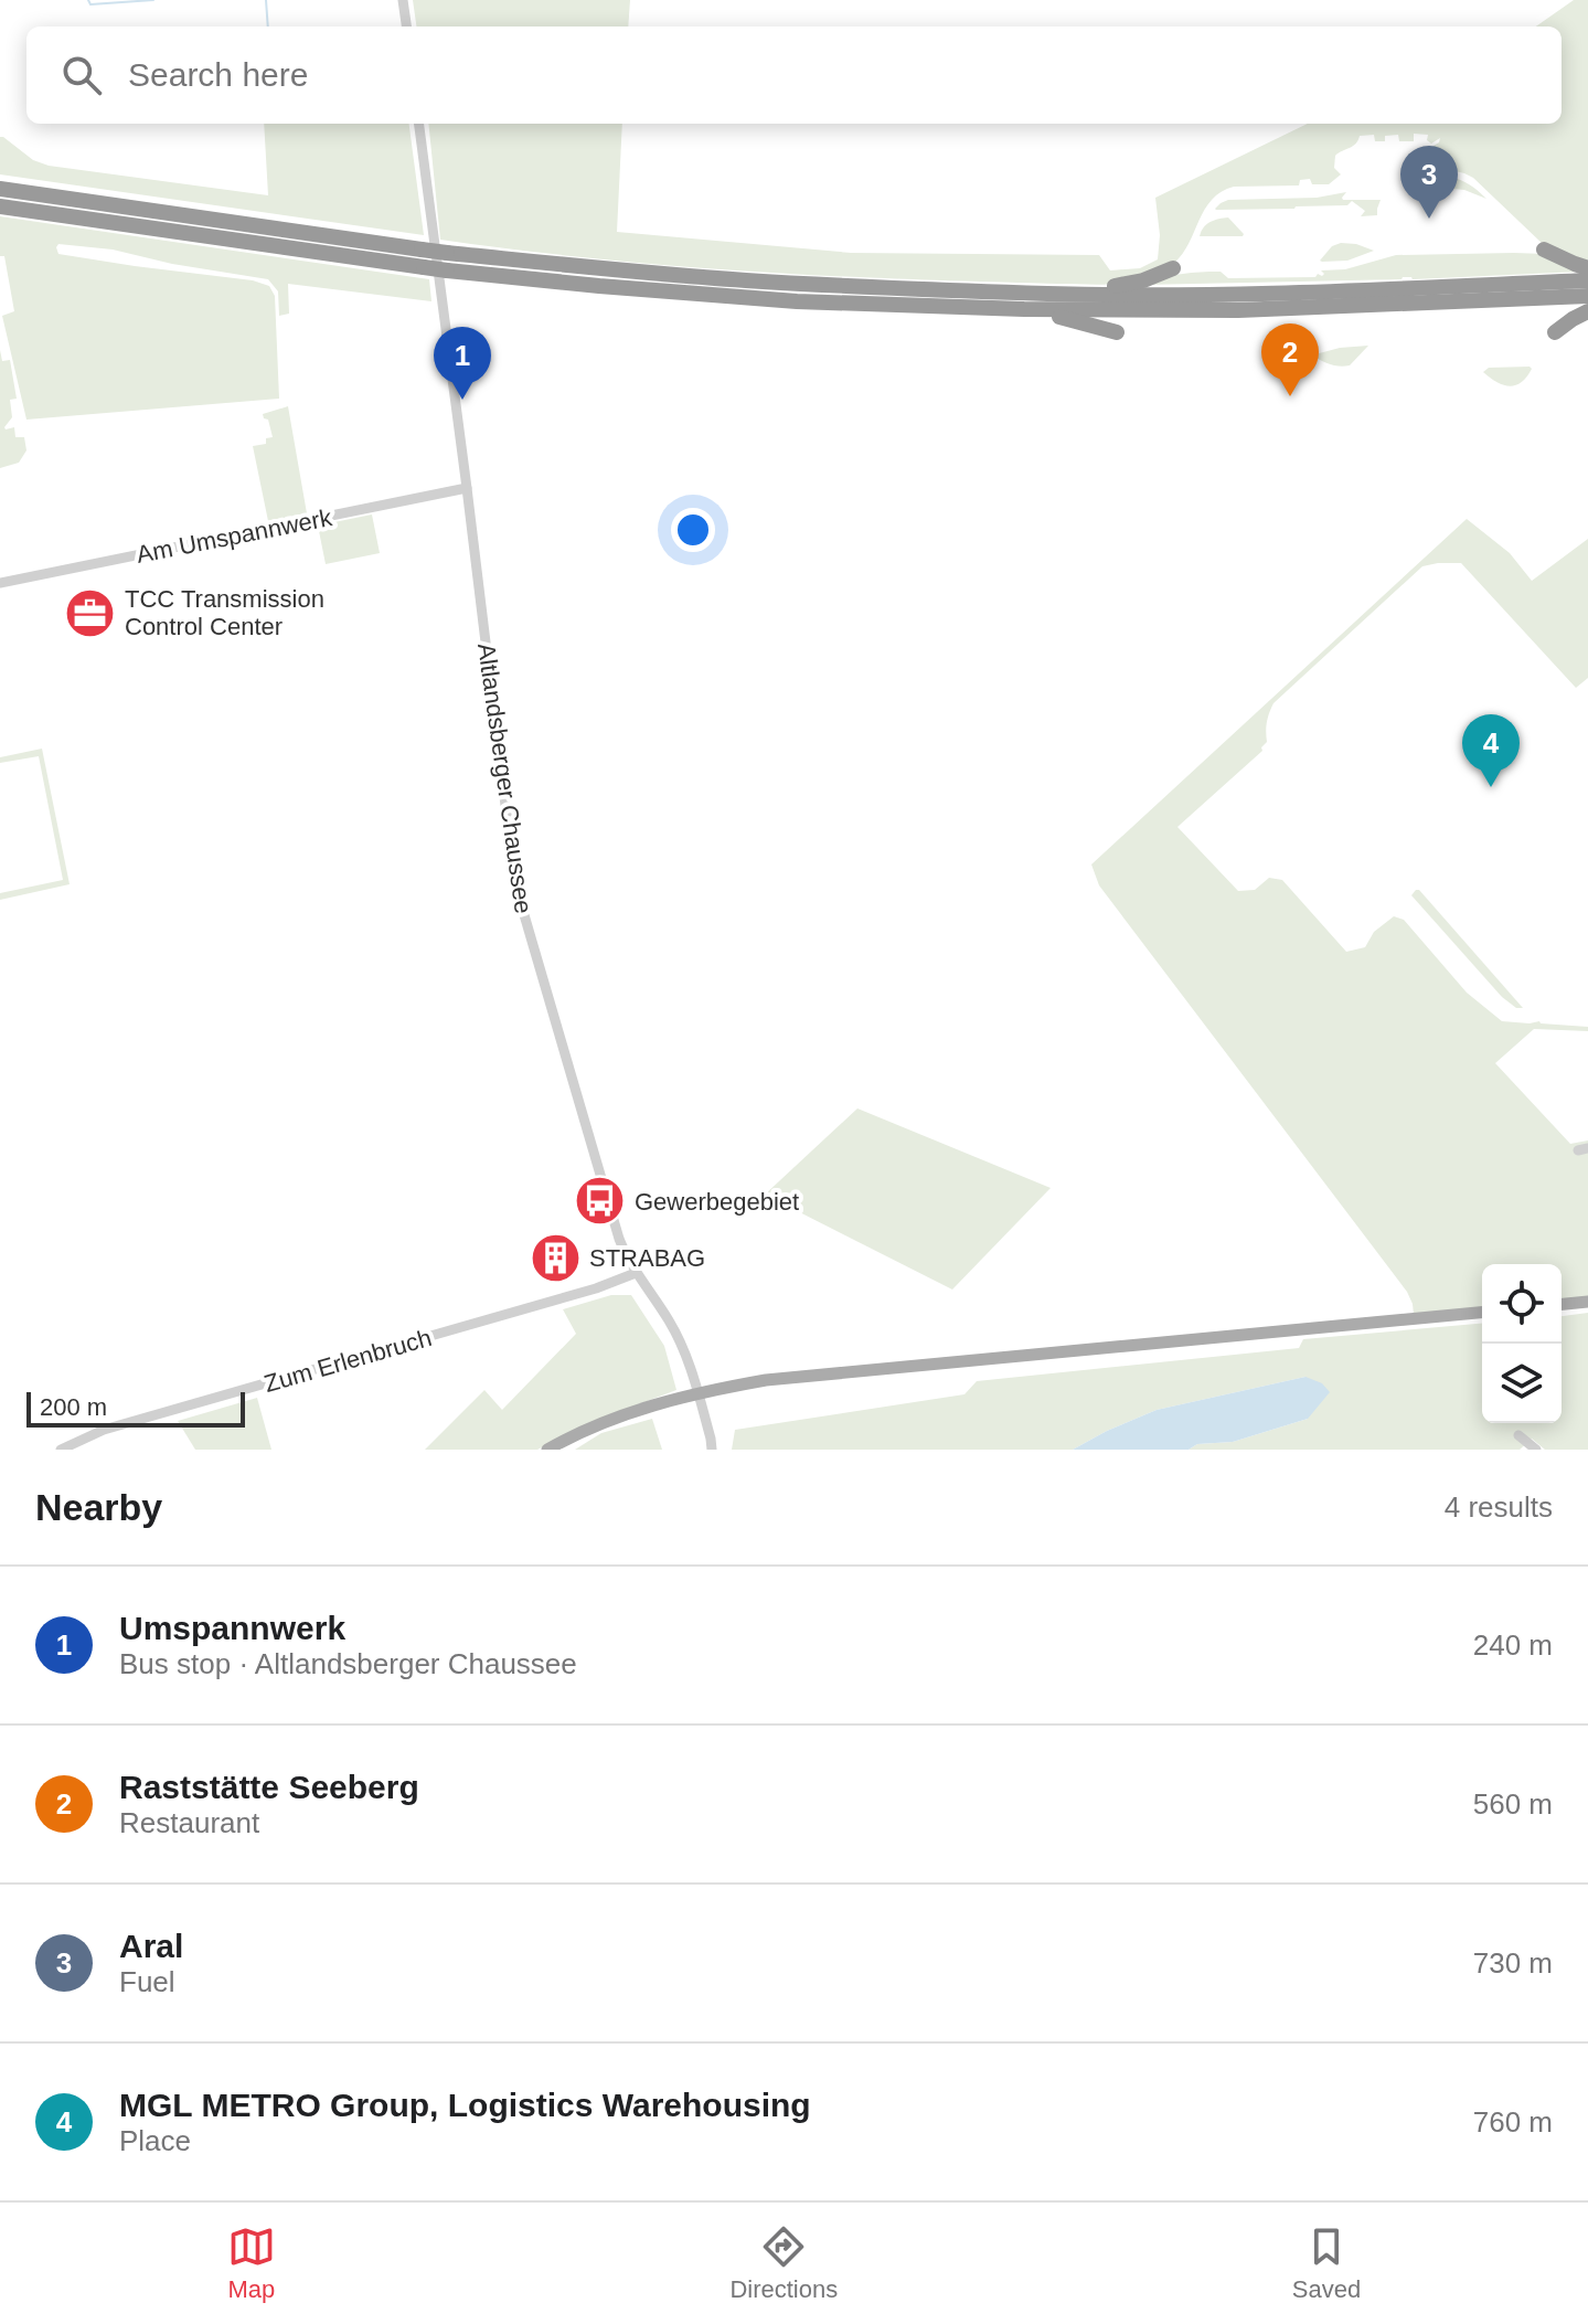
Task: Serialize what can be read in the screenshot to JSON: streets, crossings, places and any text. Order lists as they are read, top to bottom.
{
  "streets": {
    "street": ["Am Umspannwerk", "Altlandsberger Chaussee", "Zum Erlenbruch"]
  },
  "crossings": [
    ["Am Umspannwerk", "Altlandsberger Chaussee"],
    ["Altlandsberger Chaussee", "Zum Erlenbruch"]
  ],
  "places": {
    "office": ["TCC Transmission Control Center"],
    "bus stop": ["Gewerbegebiet"],
    "building": ["STRABAG"]
  },
  "scale_bar": "200 m",
  "page": {
    "search": "Search here",
    "pins": [
      "3",
      "2",
      "1",
      "4"
    ],
    "scale": "200 m",
    "heading": ["Nearby", "4 results"],
    "list": [
      {
        "mark": "1",
        "name": "Umspannwerk",
        "note": "Bus stop · Altlandsberger Chaussee",
        "value": "240 m"
      },
      {
        "mark": "2",
        "name": "Raststätte Seeberg",
        "note": "Restaurant",
        "value": "560 m"
      },
      {
        "mark": "3",
        "name": "Aral",
        "note": "Fuel",
        "value": "730 m"
      },
      {
        "mark": "4",
        "name": "MGL METRO Group, Logistics Warehousing",
        "note": "Place",
        "value": "760 m"
      }
    ],
    "nav": ["Map", "Directions", "Saved"]
  }
}
